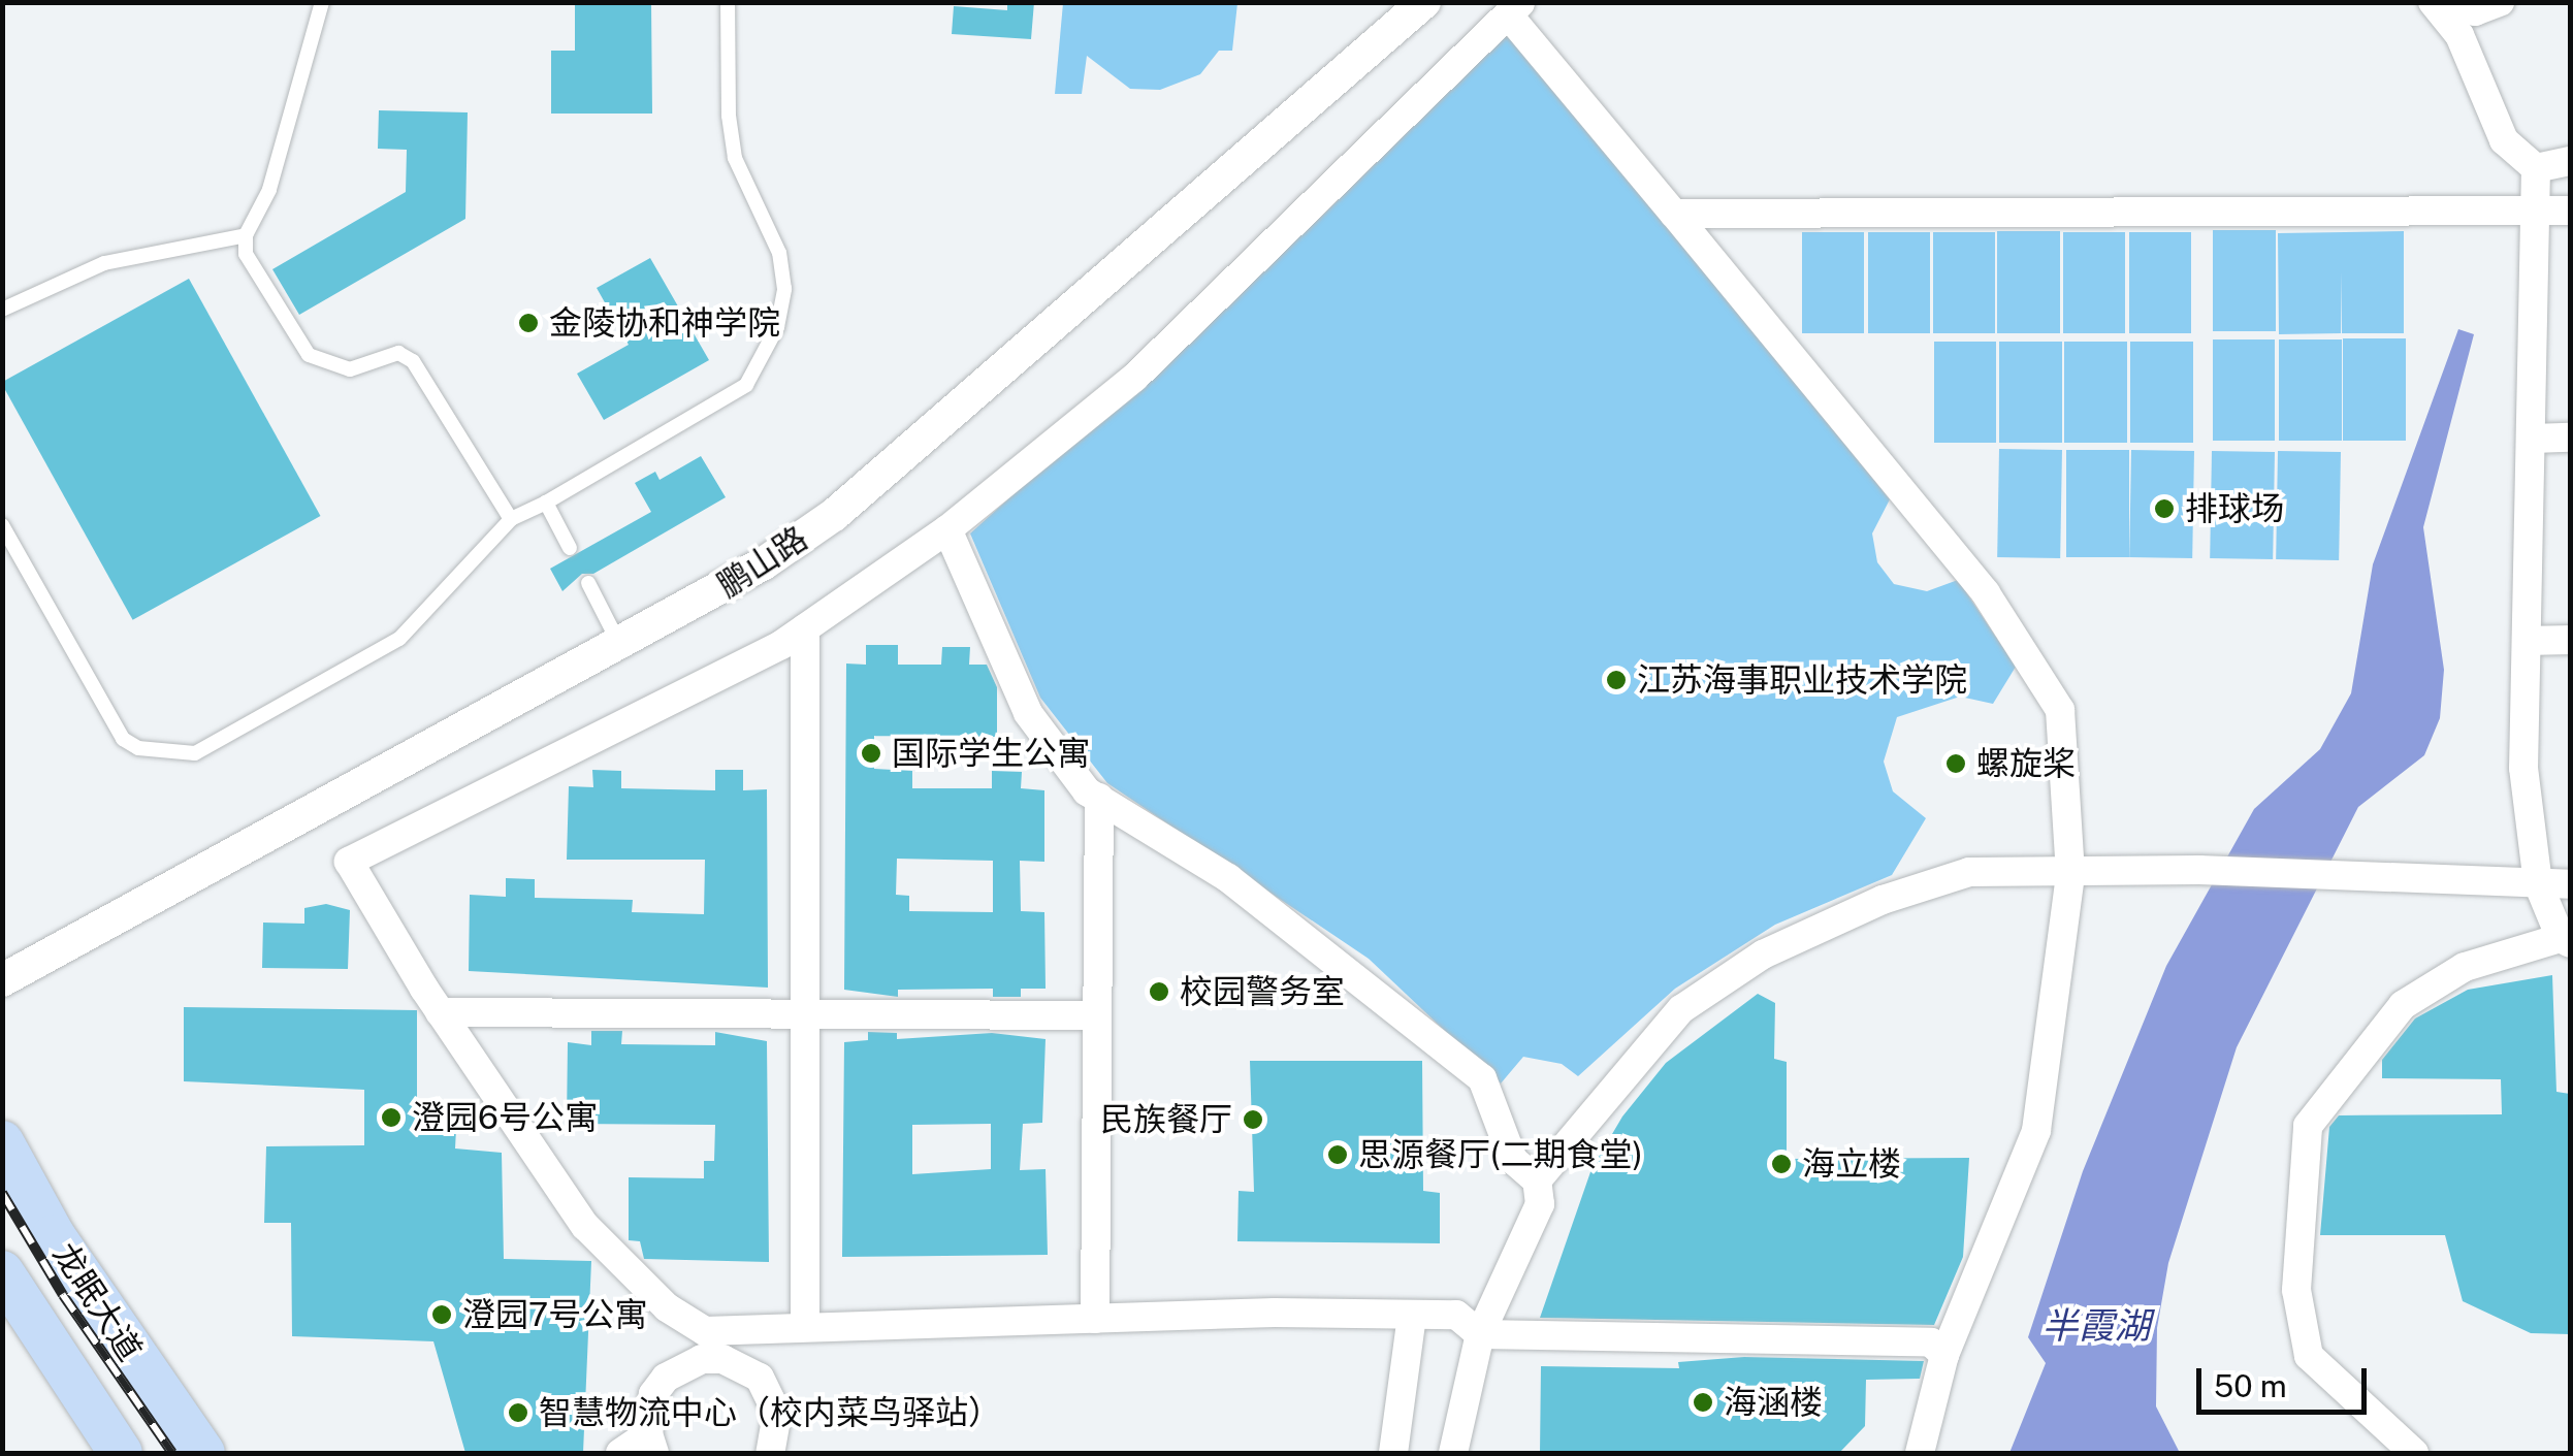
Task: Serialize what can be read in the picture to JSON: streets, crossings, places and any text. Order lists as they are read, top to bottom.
{
  "streets": {
    "main road": ["龙眠大道"],
    "street": ["鹏山路"]
  },
  "water": ["半霞湖"],
  "places": [
    "金陵协和神学院",
    "排球场",
    "江苏海事职业技术学院",
    "国际学生公寓",
    "螺旋桨",
    "校园警务室",
    "澄园6号公寓",
    "民族餐厅",
    "思源餐厅(二期食堂)",
    "海立楼",
    "澄园7号公寓",
    "海涵楼",
    "智慧物流中心（校内菜鸟驿站）"
  ],
  "scale_bar": "50 m"
}
